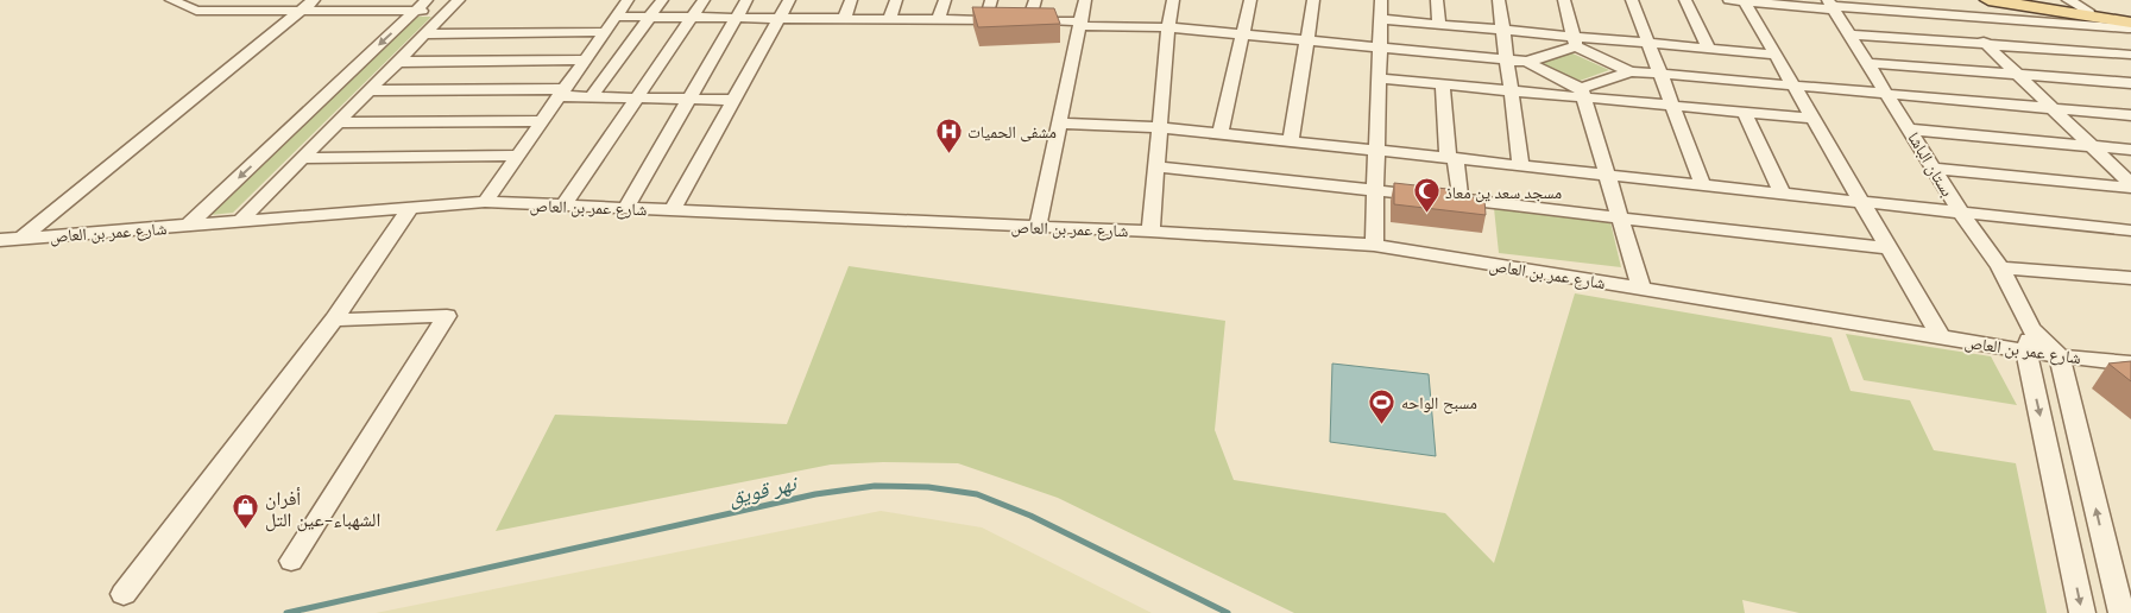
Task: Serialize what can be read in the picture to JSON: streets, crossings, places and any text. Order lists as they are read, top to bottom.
{
  "streets": {
    "street": ["بستان الباشا", "شارع عمر بن العاص"]
  },
  "crossings": [
    ["بستان الباشا", "شارع عمر بن العاص"]
  ],
  "water": ["نهر قويق"],
  "places": {
    "hospital": ["مشفى الحميات"],
    "mosque": ["مسجد سعد ين معاذ"],
    "sports": ["مسبح الواحه"],
    "shop": ["أفران الشهباء-عين التل"]
  }
}
